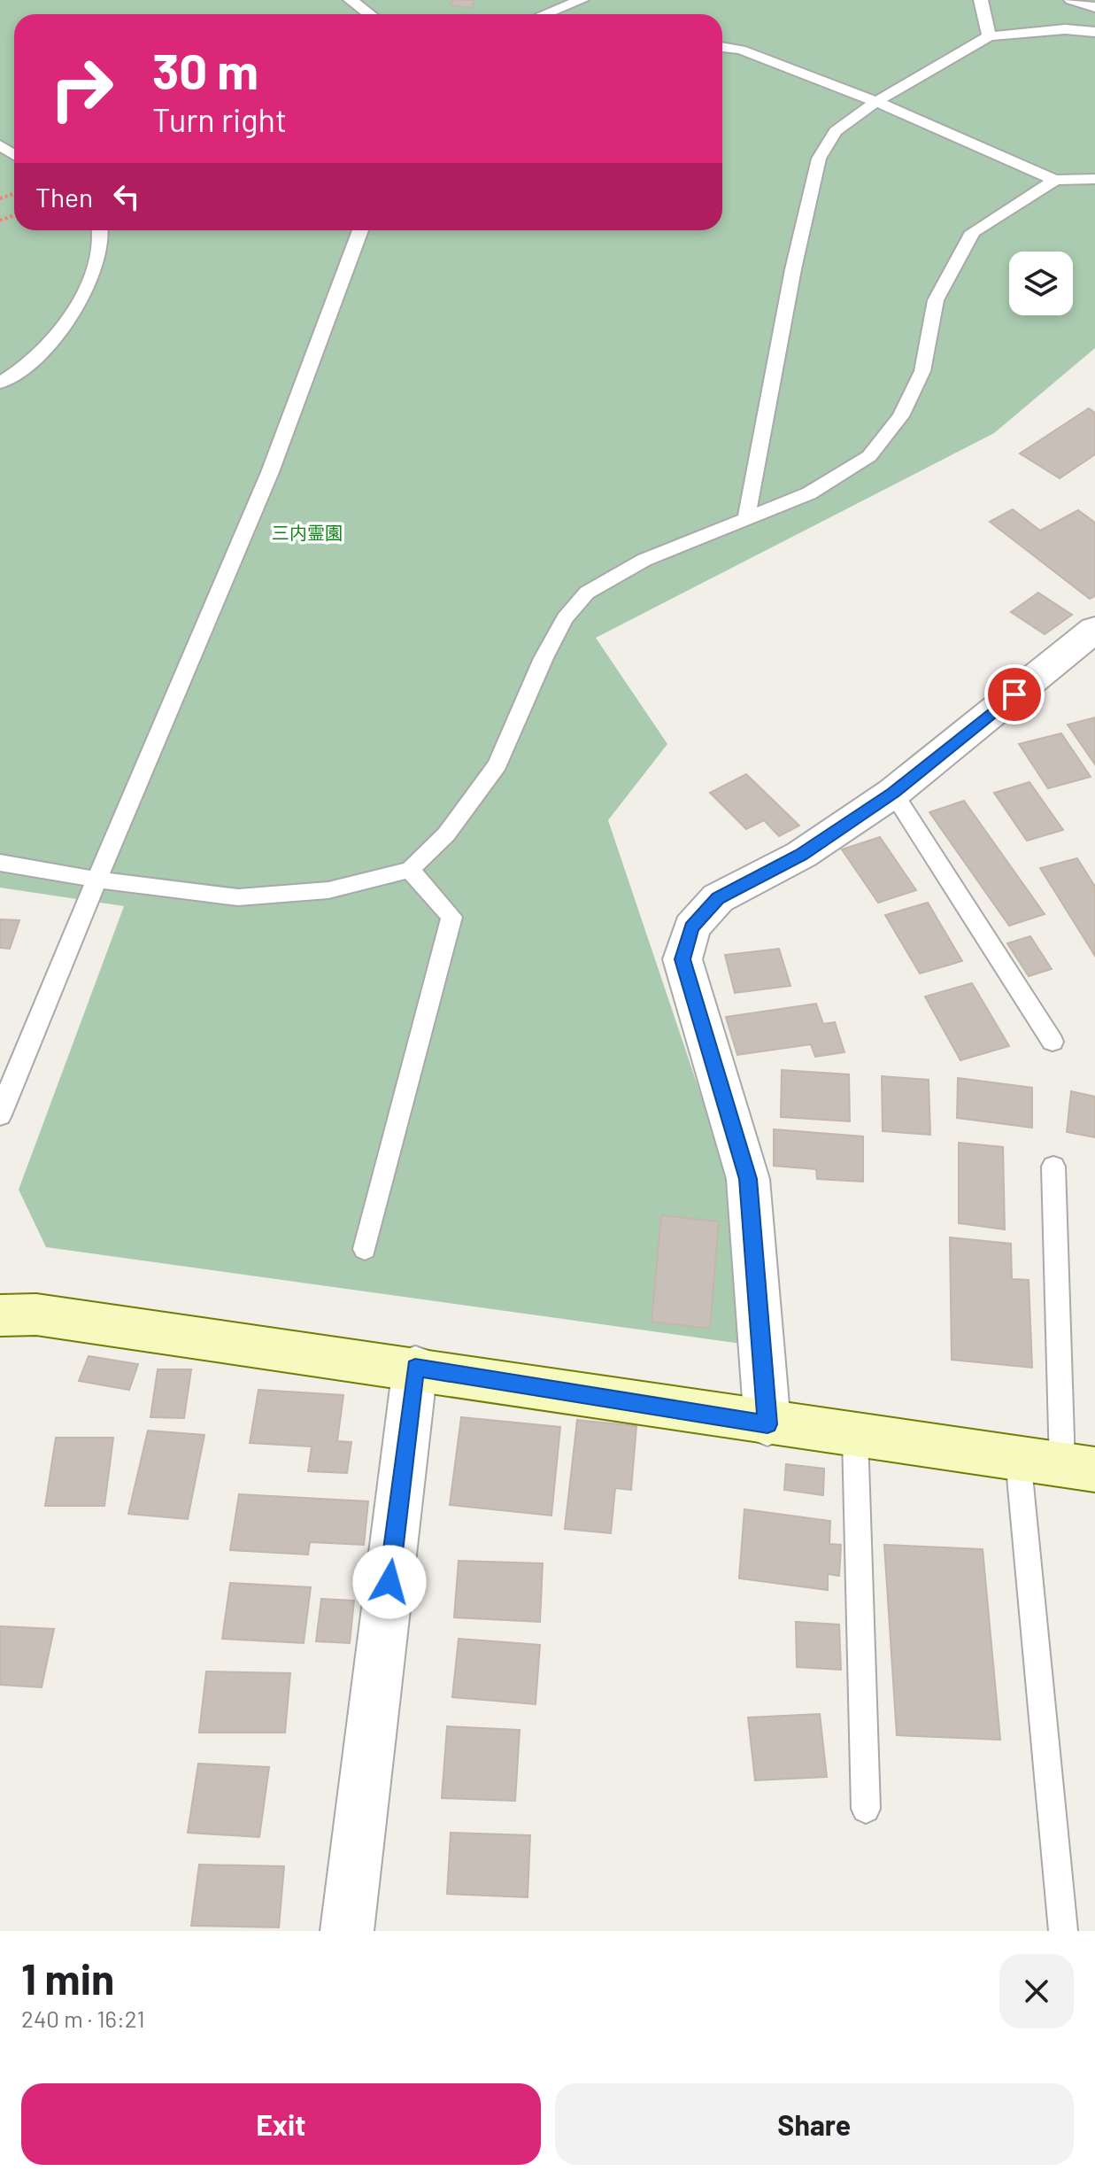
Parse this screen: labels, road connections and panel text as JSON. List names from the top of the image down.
{
  "parks": ["三内霊園"],
  "page": {
    "turn": ["30 m", "Turn right"],
    "then": "Then",
    "heading": ["1 min", "240 m · 16:21"],
    "buttons": ["Exit", "Share"]
  }
}
